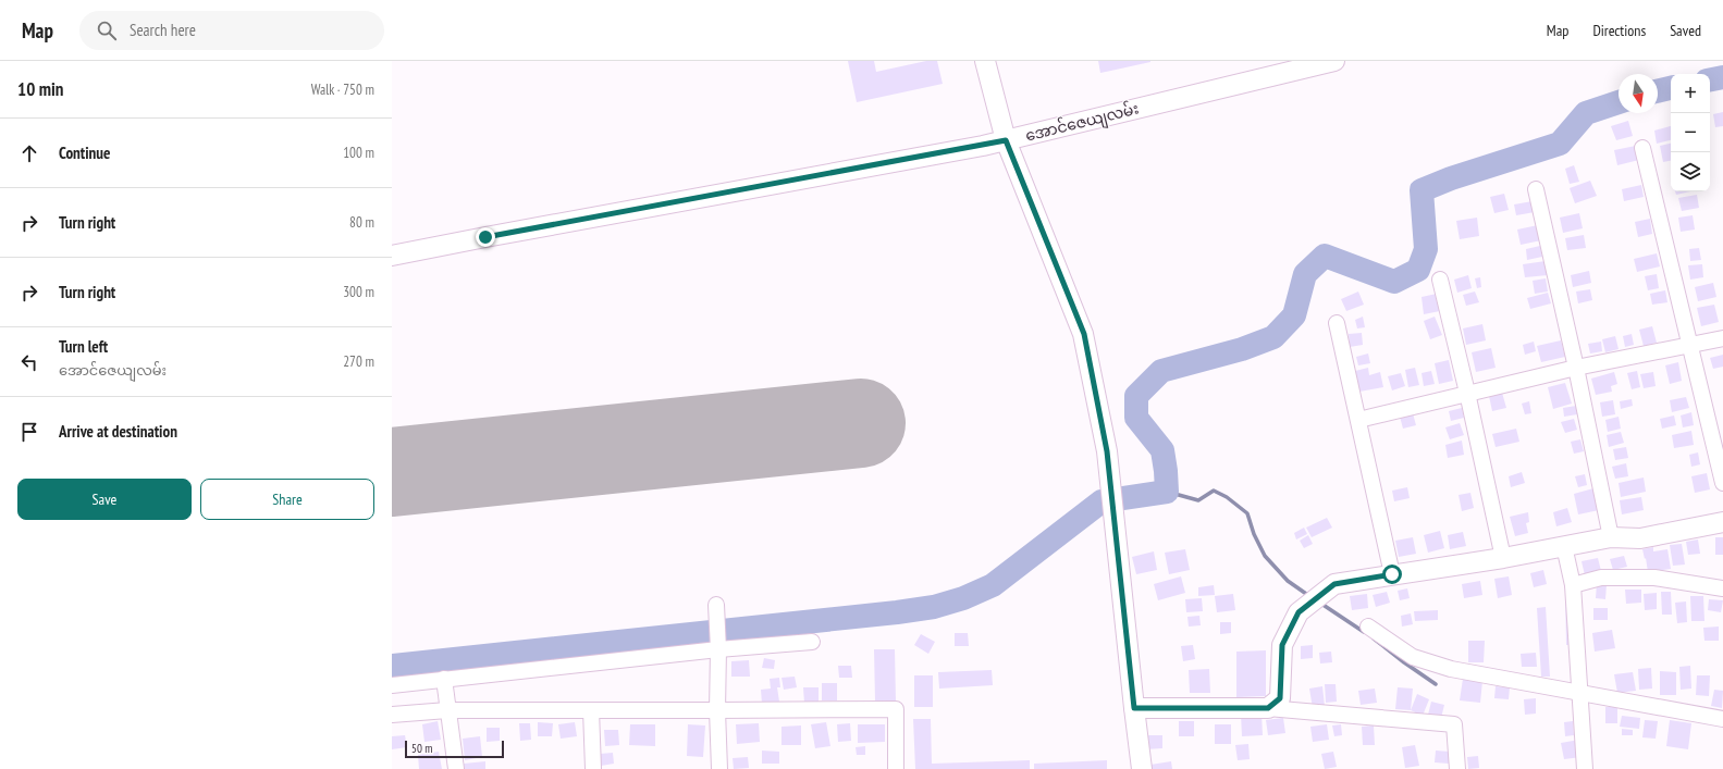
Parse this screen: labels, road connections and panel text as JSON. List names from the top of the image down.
{
  "streets": {
    "street": ["အောင်ဇေယျလမ်း"]
  },
  "scale_bar": "50 m",
  "north": "bottom",
  "page": {
    "header": "Map",
    "search": "Search here",
    "nav": ["Map", "Directions", "Saved"],
    "heading": ["10 min", "Walk · 750 m"],
    "map_buttons": ["+", "−"],
    "list": [
      ["Continue", "100 m"],
      ["Turn right", "80 m"],
      ["Turn right", "300 m"],
      ["Turn left", "အောင်ဇေယျလမ်း", "270 m"],
      "Arrive at destination"
    ],
    "buttons": ["Save", "Share"],
    "scale": "50 m"
  }
}
